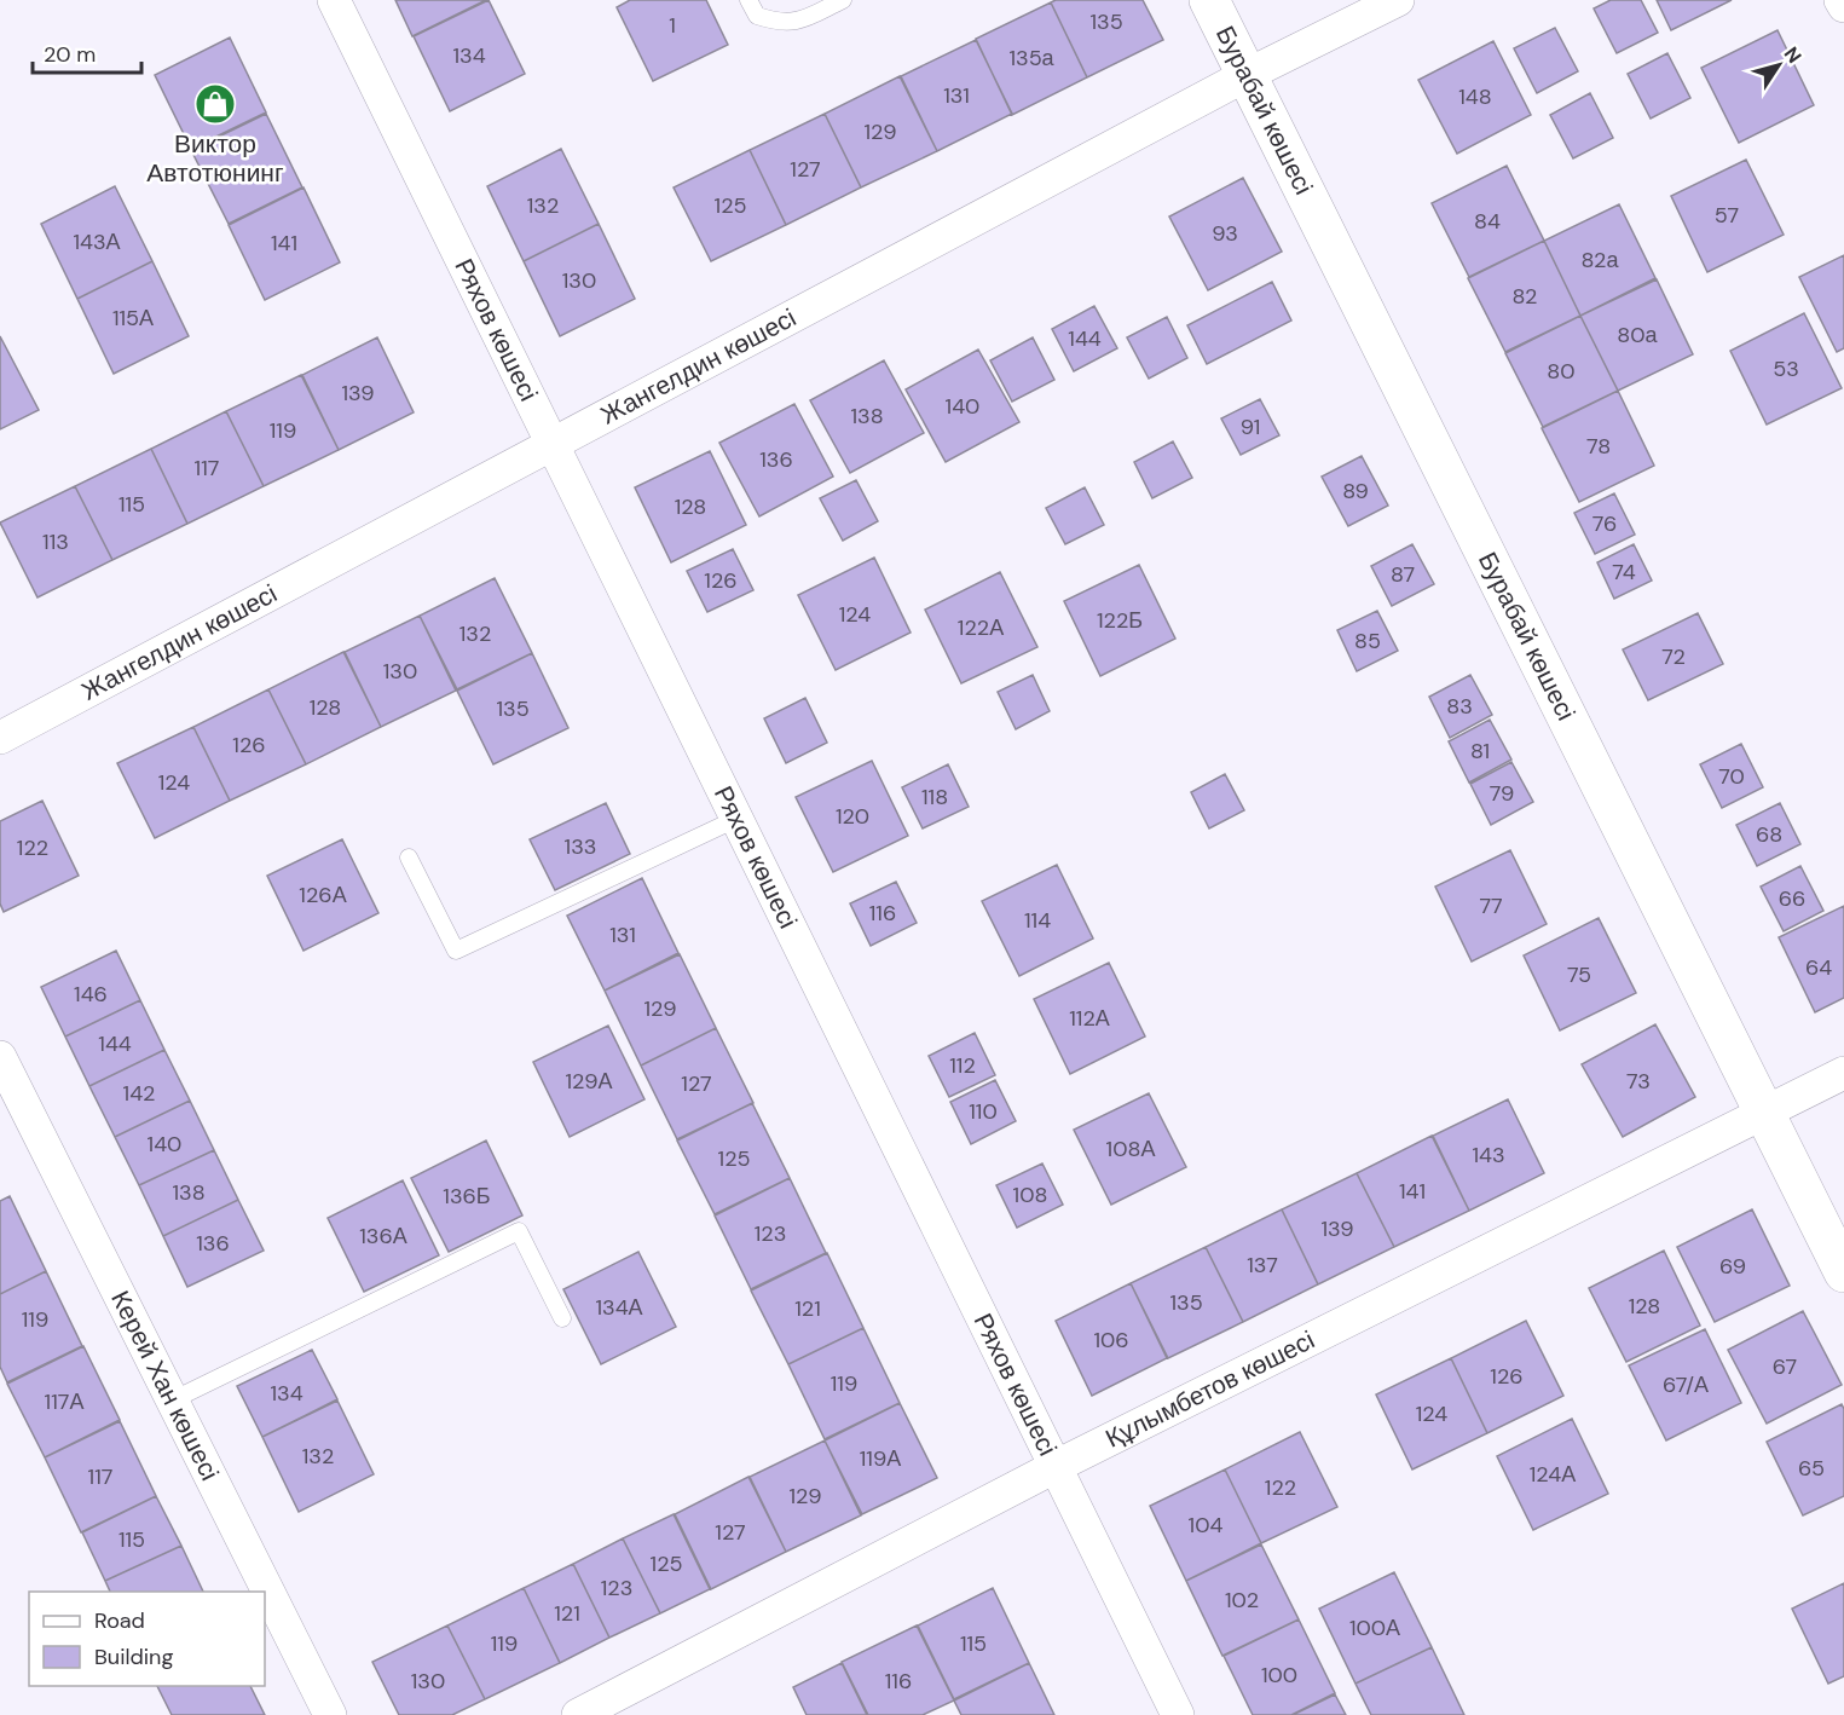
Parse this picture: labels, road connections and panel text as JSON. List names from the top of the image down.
{
  "streets": {
    "street": [
      "Бурабай көшесі",
      "Ряхов көшесі",
      "Жангелдин көшесі",
      "Керей Хан көшесі",
      "Құлымбетов көшесі"
    ]
  },
  "crossings": [
    ["Бурабай көшесі", "Жангелдин көшесі"],
    ["Бурабай көшесі", "Құлымбетов көшесі"],
    ["Ряхов көшесі", "Жангелдин көшесі"],
    ["Ряхов көшесі", "Құлымбетов көшесі"]
  ],
  "places": {
    "shop": ["Виктор Автотюнинг"]
  },
  "house_numbers": [
    "135",
    "1",
    "134",
    "135а",
    "131",
    "148",
    "129",
    "127",
    "132",
    "125",
    "57",
    "84",
    "93",
    "143А",
    "141",
    "82а",
    "130",
    "82",
    "115А",
    "80а",
    "144",
    "53",
    "80",
    "139",
    "140",
    "138",
    "91",
    "119",
    "78",
    "136",
    "117",
    "89",
    "115",
    "128",
    "76",
    "113",
    "74",
    "87",
    "126",
    "124",
    "122Б",
    "122А",
    "132",
    "85",
    "72",
    "130",
    "83",
    "128",
    "135",
    "126",
    "81",
    "70",
    "124",
    "79",
    "118",
    "120",
    "68",
    "133",
    "122",
    "126А",
    "66",
    "77",
    "116",
    "114",
    "131",
    "64",
    "75",
    "146",
    "129",
    "112А",
    "144",
    "112",
    "129А",
    "73",
    "127",
    "142",
    "110",
    "140",
    "108А",
    "143",
    "125",
    "141",
    "138",
    "108",
    "136Б",
    "139",
    "123",
    "136А",
    "136",
    "137",
    "69",
    "135",
    "128",
    "134А",
    "121",
    "119",
    "106",
    "67",
    "126",
    "119",
    "67/А",
    "134",
    "117А",
    "124",
    "132",
    "119А",
    "65",
    "124А",
    "117",
    "122",
    "129",
    "104",
    "127",
    "115",
    "125",
    "123",
    "102",
    "121",
    "100А",
    "119",
    "115",
    "100",
    "130",
    "116"
  ],
  "legend": ["Road", "Building"],
  "scale_bar": "20 m",
  "north": "top right"
}
